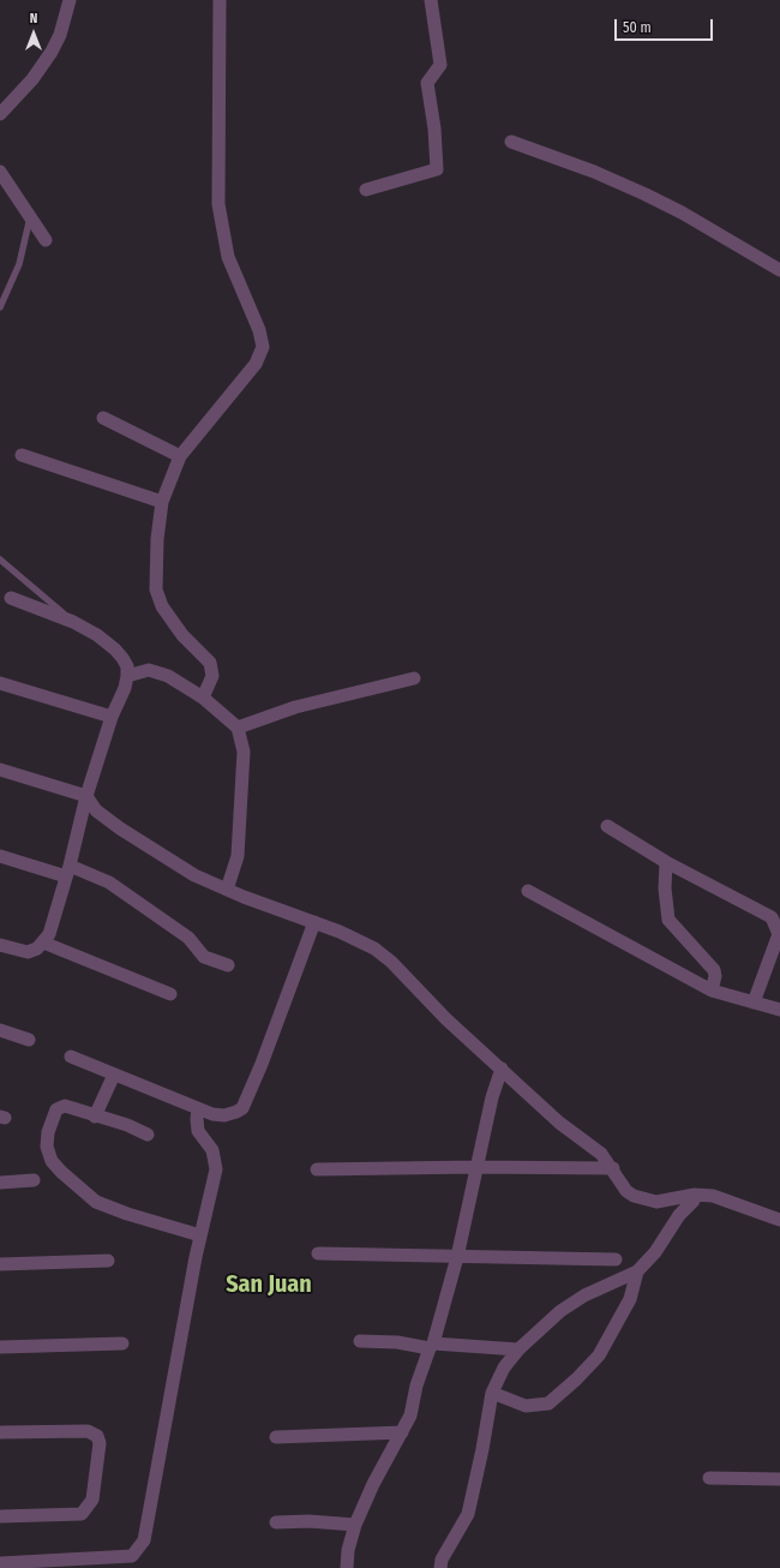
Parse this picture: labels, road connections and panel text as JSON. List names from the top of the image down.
{
  "districts": ["San Juan"],
  "scale_bar": "50 m",
  "north": "top"
}
